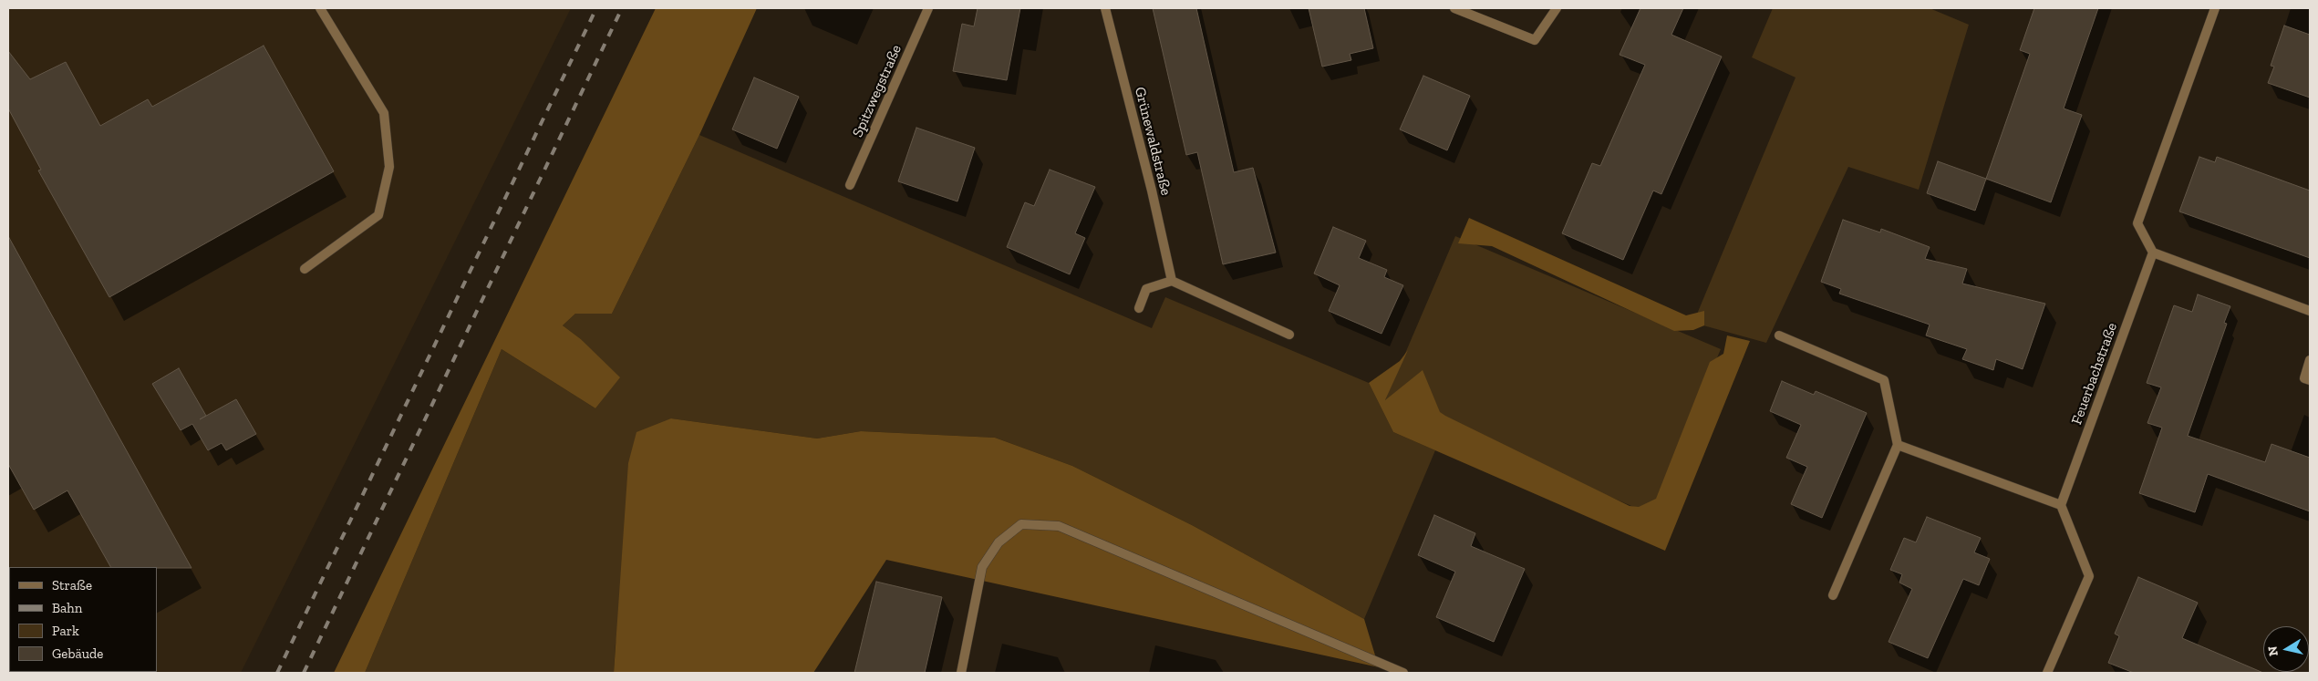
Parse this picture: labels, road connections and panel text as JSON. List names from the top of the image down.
{
  "streets": {
    "street": ["Spitzwegstraße", "Grünewaldstraße", "Feuerbachstraße"]
  },
  "legend": [
    "Straße",
    "Bahn",
    "Park",
    "Gebäude"
  ],
  "north": "left"
}
